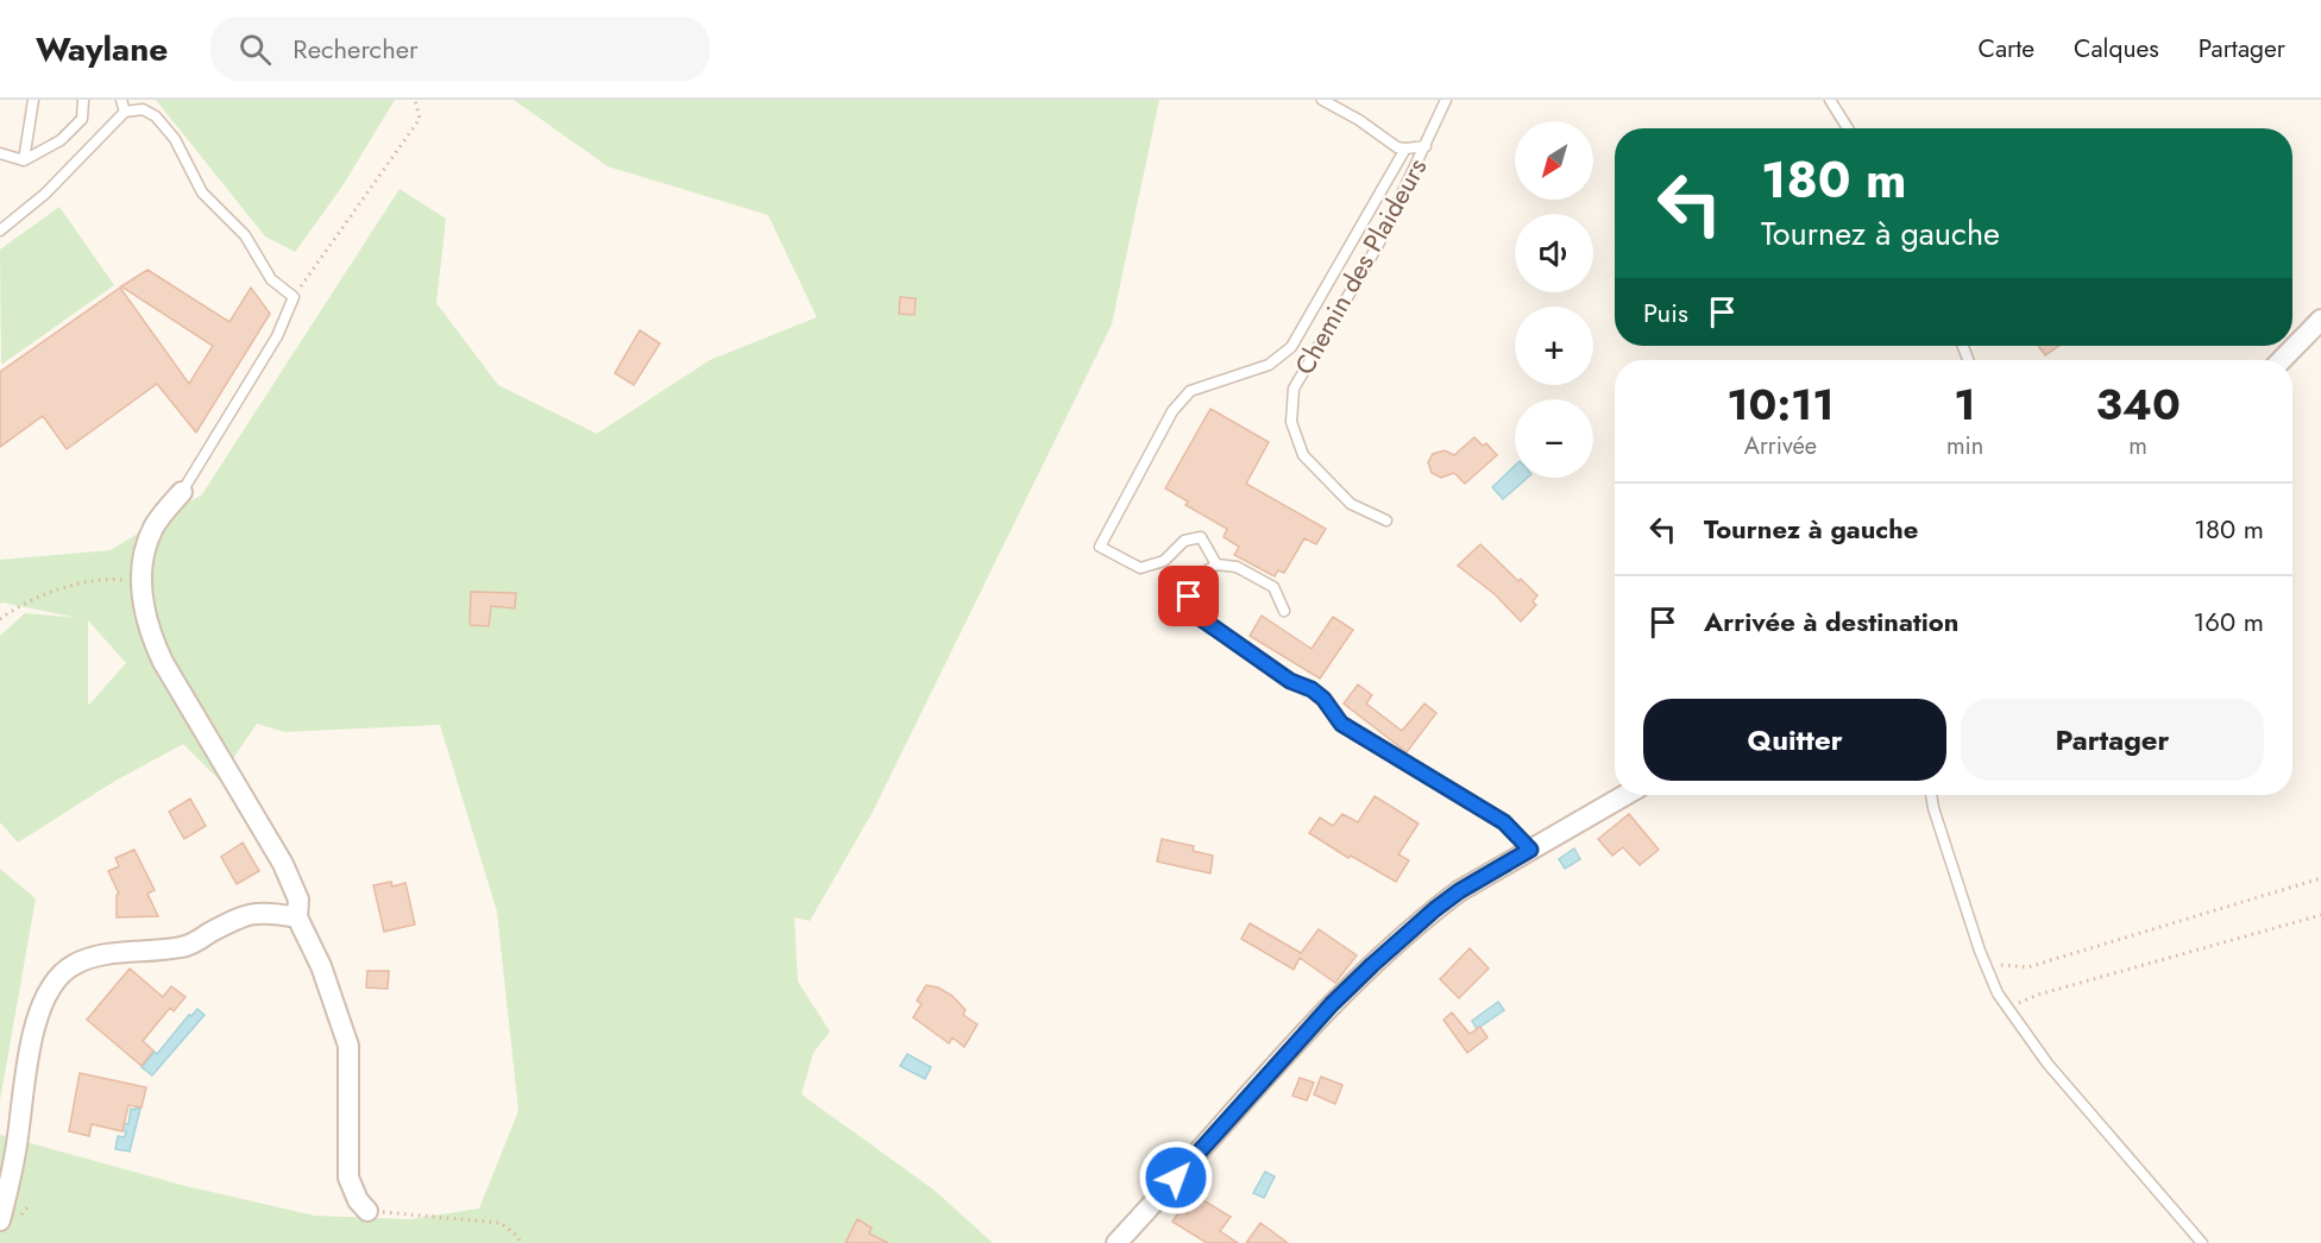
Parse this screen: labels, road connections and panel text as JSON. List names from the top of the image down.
{
  "streets": {
    "lane": ["Chemin des Plaideurs"]
  },
  "north": "bottom left",
  "page": {
    "header": "Waylane",
    "search": "Rechercher",
    "nav": ["Carte", "Calques", "Partager"],
    "map_buttons": ["+", "−"],
    "turn": ["180 m", "Tournez à gauche"],
    "then": "Puis",
    "eta": [
      "10:11",
      "Arrivée",
      "1",
      "min",
      "340",
      "m"
    ],
    "list": [
      {
        "name": "Tournez à gauche",
        "value": "180 m"
      },
      {
        "name": "Arrivée à destination",
        "value": "160 m"
      }
    ],
    "buttons": ["Quitter", "Partager"]
  }
}
